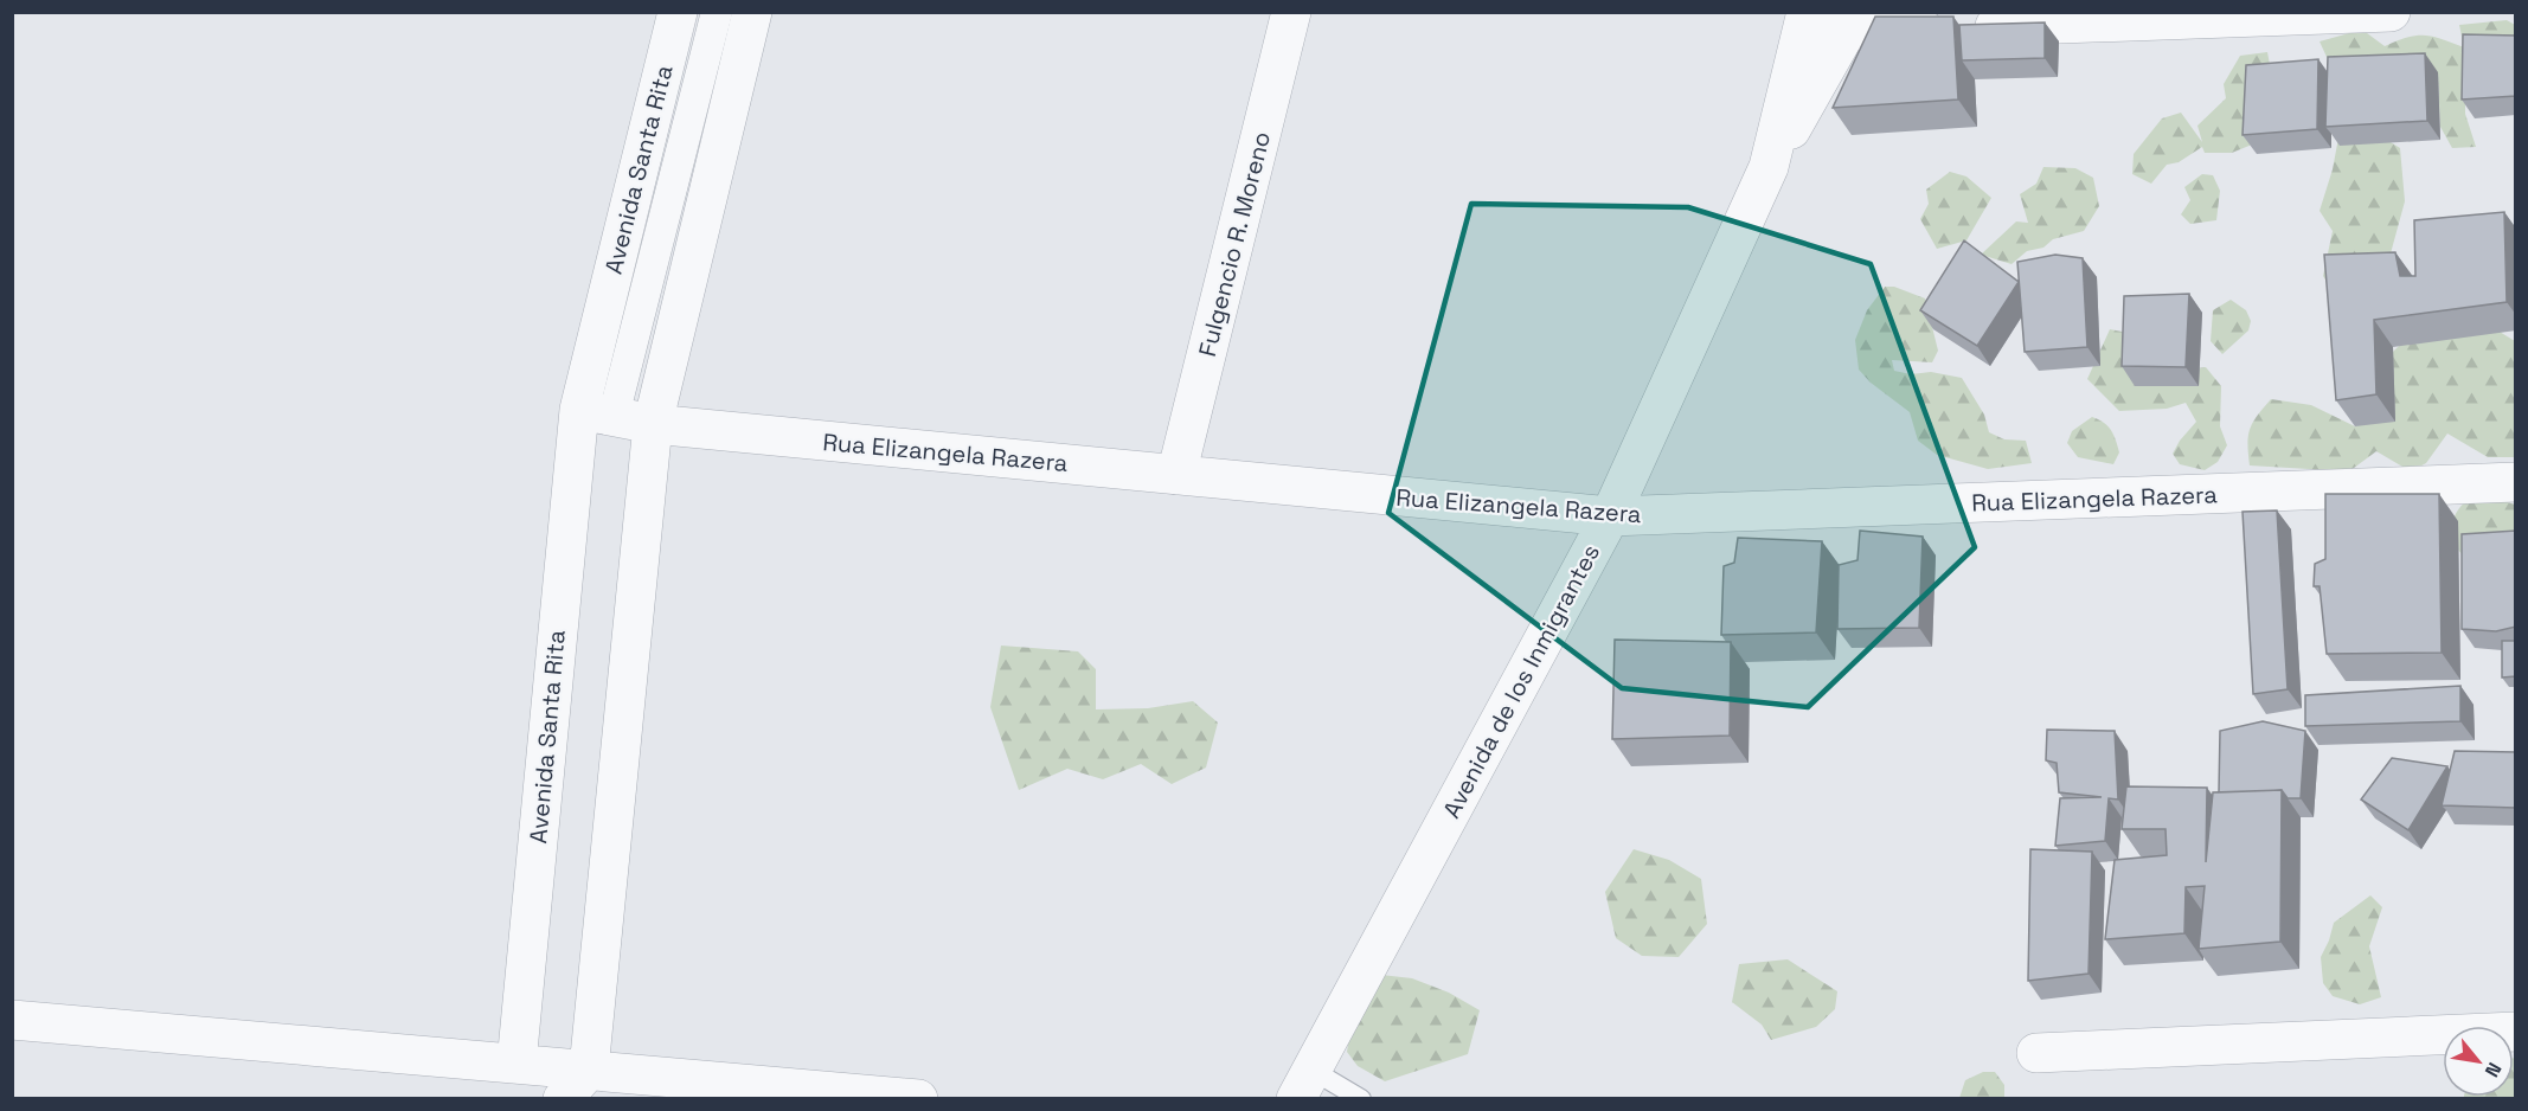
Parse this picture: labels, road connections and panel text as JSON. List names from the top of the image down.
{
  "streets": {
    "street": [
      "Avenida Santa Rita",
      "Fulgencio R. Moreno",
      "Rua Elizangela Razera",
      "Avenida de los Inmigrantes"
    ]
  },
  "crossings": [
    ["Fulgencio R. Moreno", "Rua Elizangela Razera"],
    ["Rua Elizangela Razera", "Avenida de los Inmigrantes"]
  ],
  "north": "bottom right"
}
